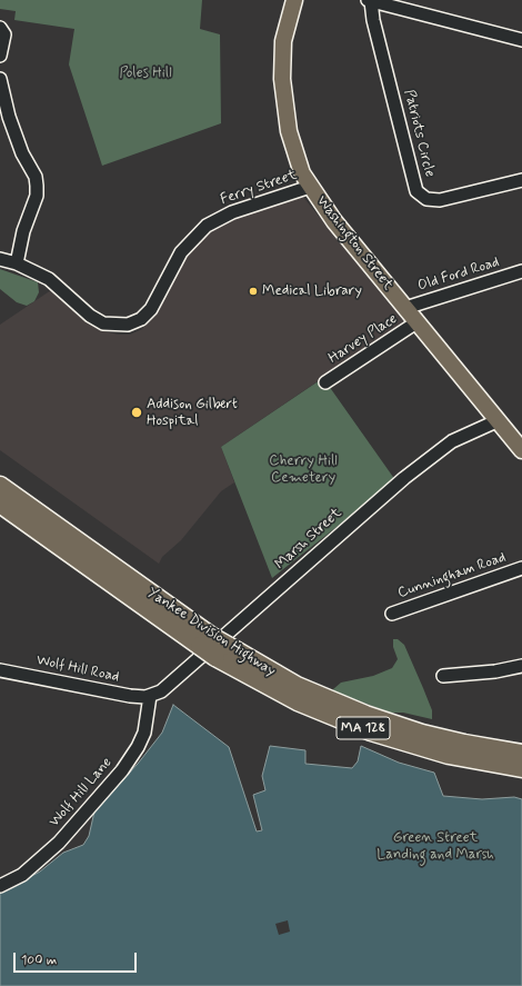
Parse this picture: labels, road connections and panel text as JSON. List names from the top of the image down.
{
  "streets": {
    "highway": ["Yankee Division Highway", "MA 128"],
    "main road": ["Washington Street"],
    "street": [
      "Patriots Circle",
      "Ferry Street",
      "Old Ford Road",
      "Harvey Place",
      "Marsh Street",
      "Cunningham Road",
      "Wolf Hill Road",
      "Wolf Hill Lane"
    ]
  },
  "crossings": [
    ["Ferry Street", "Washington Street"],
    ["Washington Street", "Old Ford Road"],
    ["Washington Street", "Harvey Place"],
    ["Washington Street", "Marsh Street"],
    ["Marsh Street", "Wolf Hill Road"],
    ["Marsh Street", "Wolf Hill Lane"],
    ["Wolf Hill Road", "Wolf Hill Lane"]
  ],
  "parks": ["Poles Hill", "Cherry Hill Cemetery", "Green Street Landing and Marsh"],
  "places": ["Medical Library", "Addison Gilbert Hospital"],
  "scale_bar": "100 m"
}
